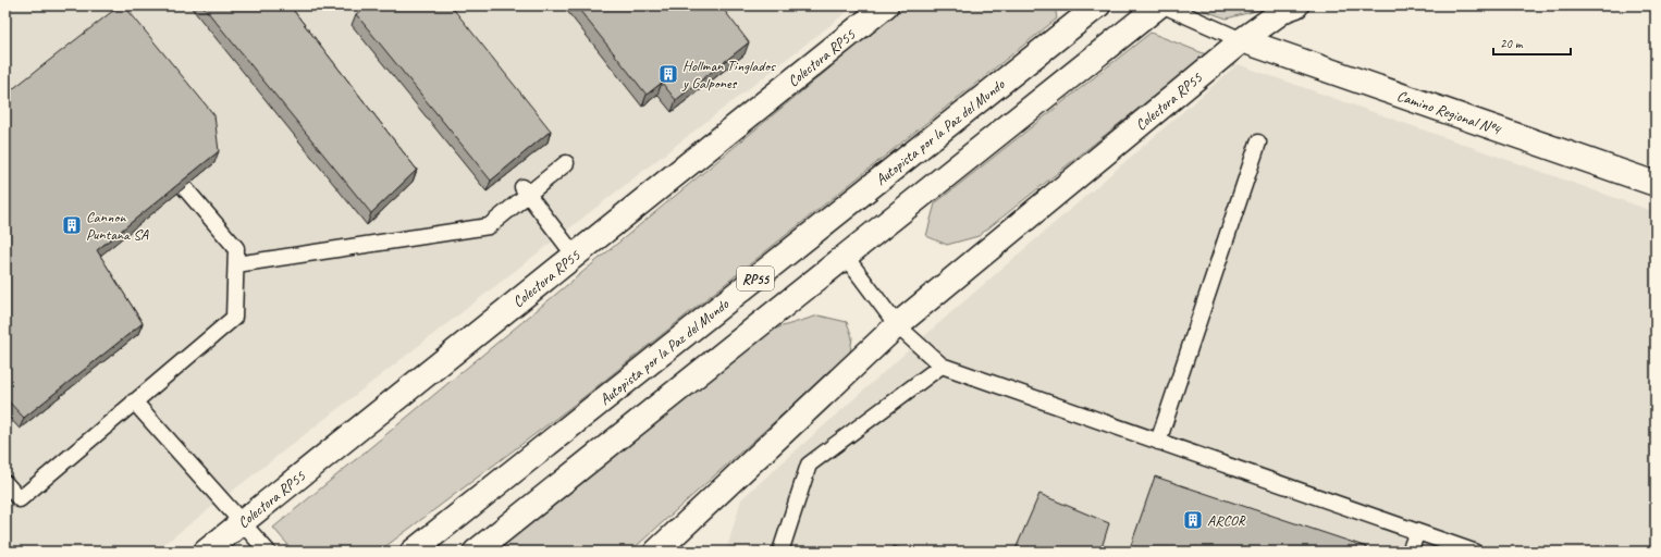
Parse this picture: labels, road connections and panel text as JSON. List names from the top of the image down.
{
  "streets": {
    "main road": [
      "Colectora RP55",
      "Camino Regional Nº4",
      "Autopista por la Paz del Mundo",
      "RP55"
    ]
  },
  "crossings": [
    ["Colectora RP55", "Camino Regional Nº4"]
  ],
  "places": {
    "building": ["Hollman Tinglados y Galpones", "Cannon Puntana SA", "ARCOR"]
  },
  "scale_bar": "20 m"
}
